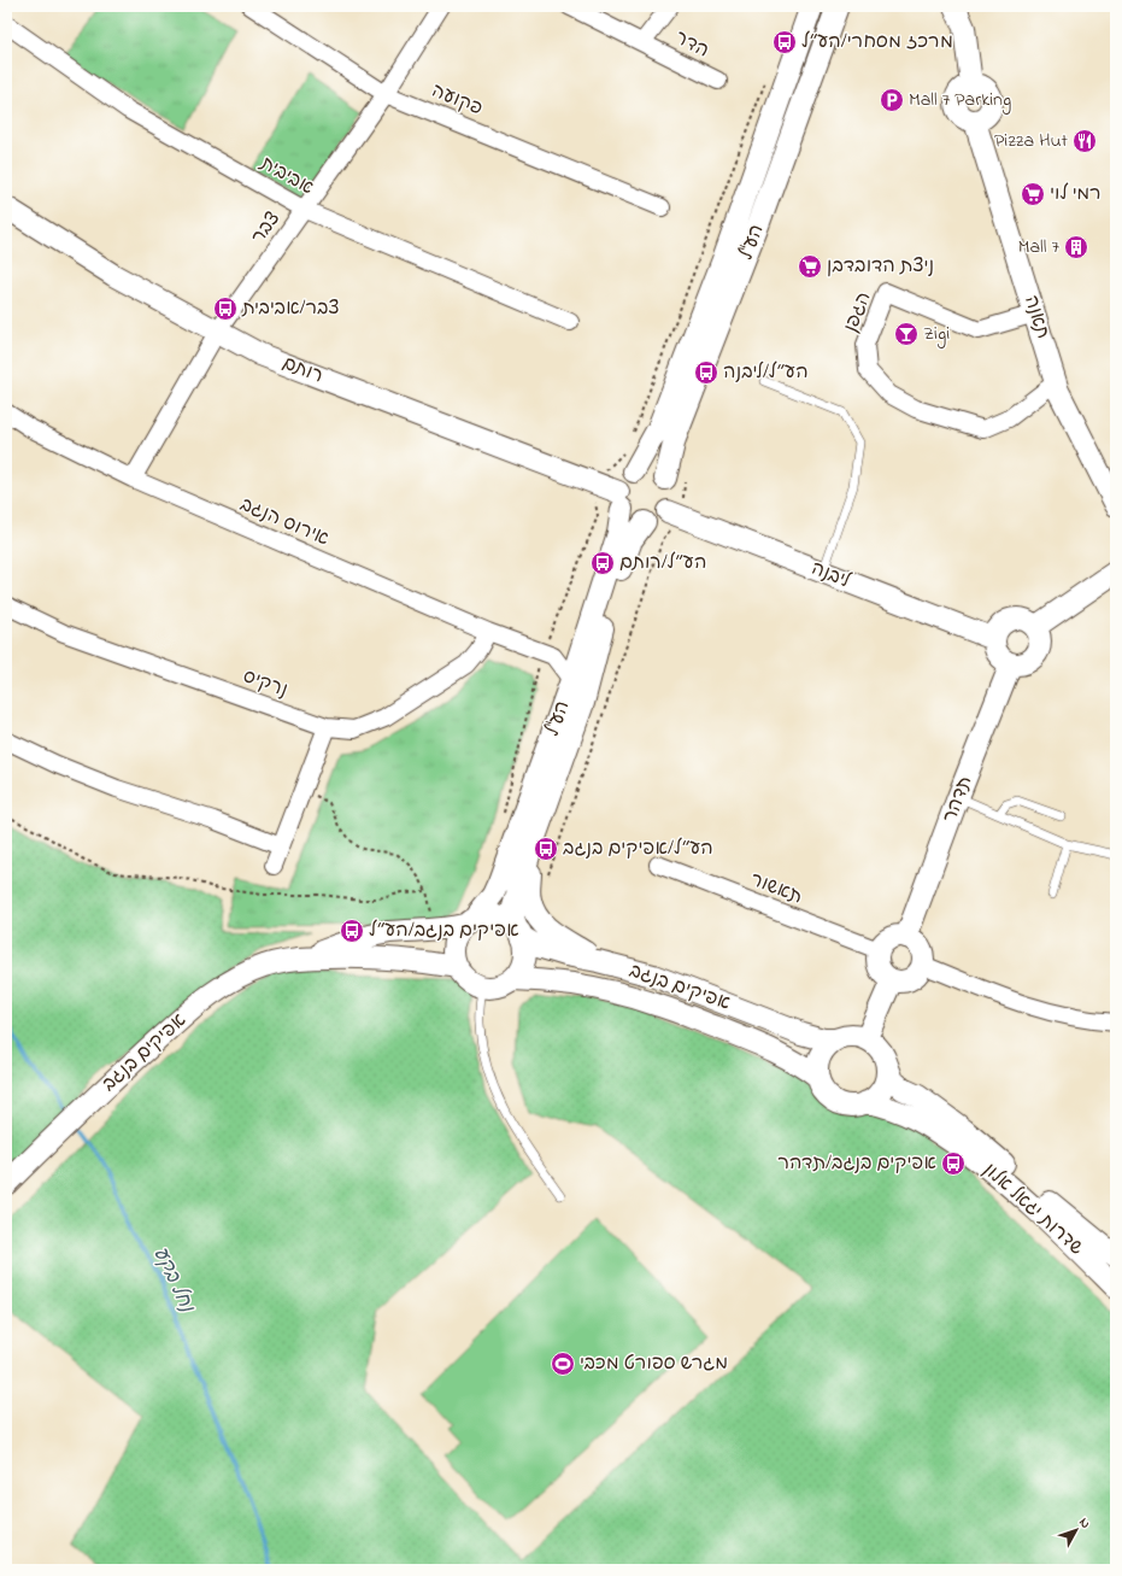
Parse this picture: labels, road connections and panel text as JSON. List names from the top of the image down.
{
  "streets": {
    "street": [
      "הדר",
      "פקועה",
      "אביבית",
      "צבר",
      "הע\"ל",
      "הגפן",
      "תאנה",
      "רותם",
      "אירוס הנגב",
      "ליבנה",
      "נרקיס",
      "תדהר",
      "תאשור",
      "אפיקים בנגב",
      "שדרות יגאל אלון"
    ]
  },
  "crossings": [
    ["פקועה", "צבר"],
    ["אביבית", "צבר"],
    ["צבר", "רותם"],
    ["צבר", "אירוס הנגב"],
    ["הע\"ל", "רותם"],
    ["הע\"ל", "ליבנה"],
    ["הע\"ל", "אפיקים בנגב"],
    ["הגפן", "תאנה"],
    ["רותם", "ליבנה"],
    ["אירוס הנגב", "נרקיס"],
    ["ליבנה", "תדהר"],
    ["תדהר", "תאשור"],
    ["אפיקים בנגב", "שדרות יגאל אלון"]
  ],
  "water": ["נחל בקע"],
  "places": {
    "bus stop": [
      "מרכז מסחרי/הע״ל",
      "צבר/אביבית",
      "הע״ל/ליבנה",
      "הע״ל/רותם",
      "הע״ל/אפיקים בנגב",
      "אפיקים בנגב/הע״ל",
      "אפיקים בנגב/תדהר"
    ],
    "parking": ["Mall 7 Parking"],
    "restaurant": ["Pizza Hut"],
    "supermarket": ["רמי לוי", "ניצת הדובדבן"],
    "building": ["Mall 7"],
    "bar": ["Zigi"],
    "sports": ["מגרש ספורט מכבי"]
  },
  "north": "top right"
}
